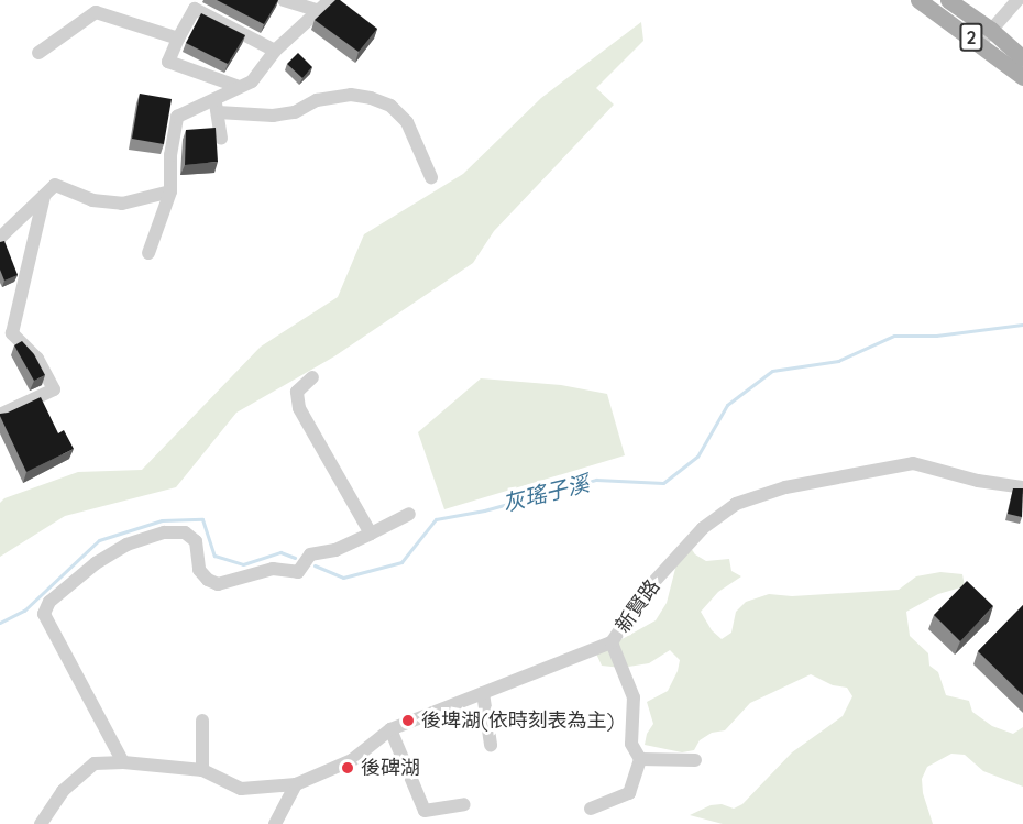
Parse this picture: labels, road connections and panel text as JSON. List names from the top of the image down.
{
  "streets": {
    "main road": ["2"],
    "street": ["新賢路"]
  },
  "water": ["灰瑤子溪"],
  "places": ["後埤湖(依時刻表為主)", "後碑湖"]
}
